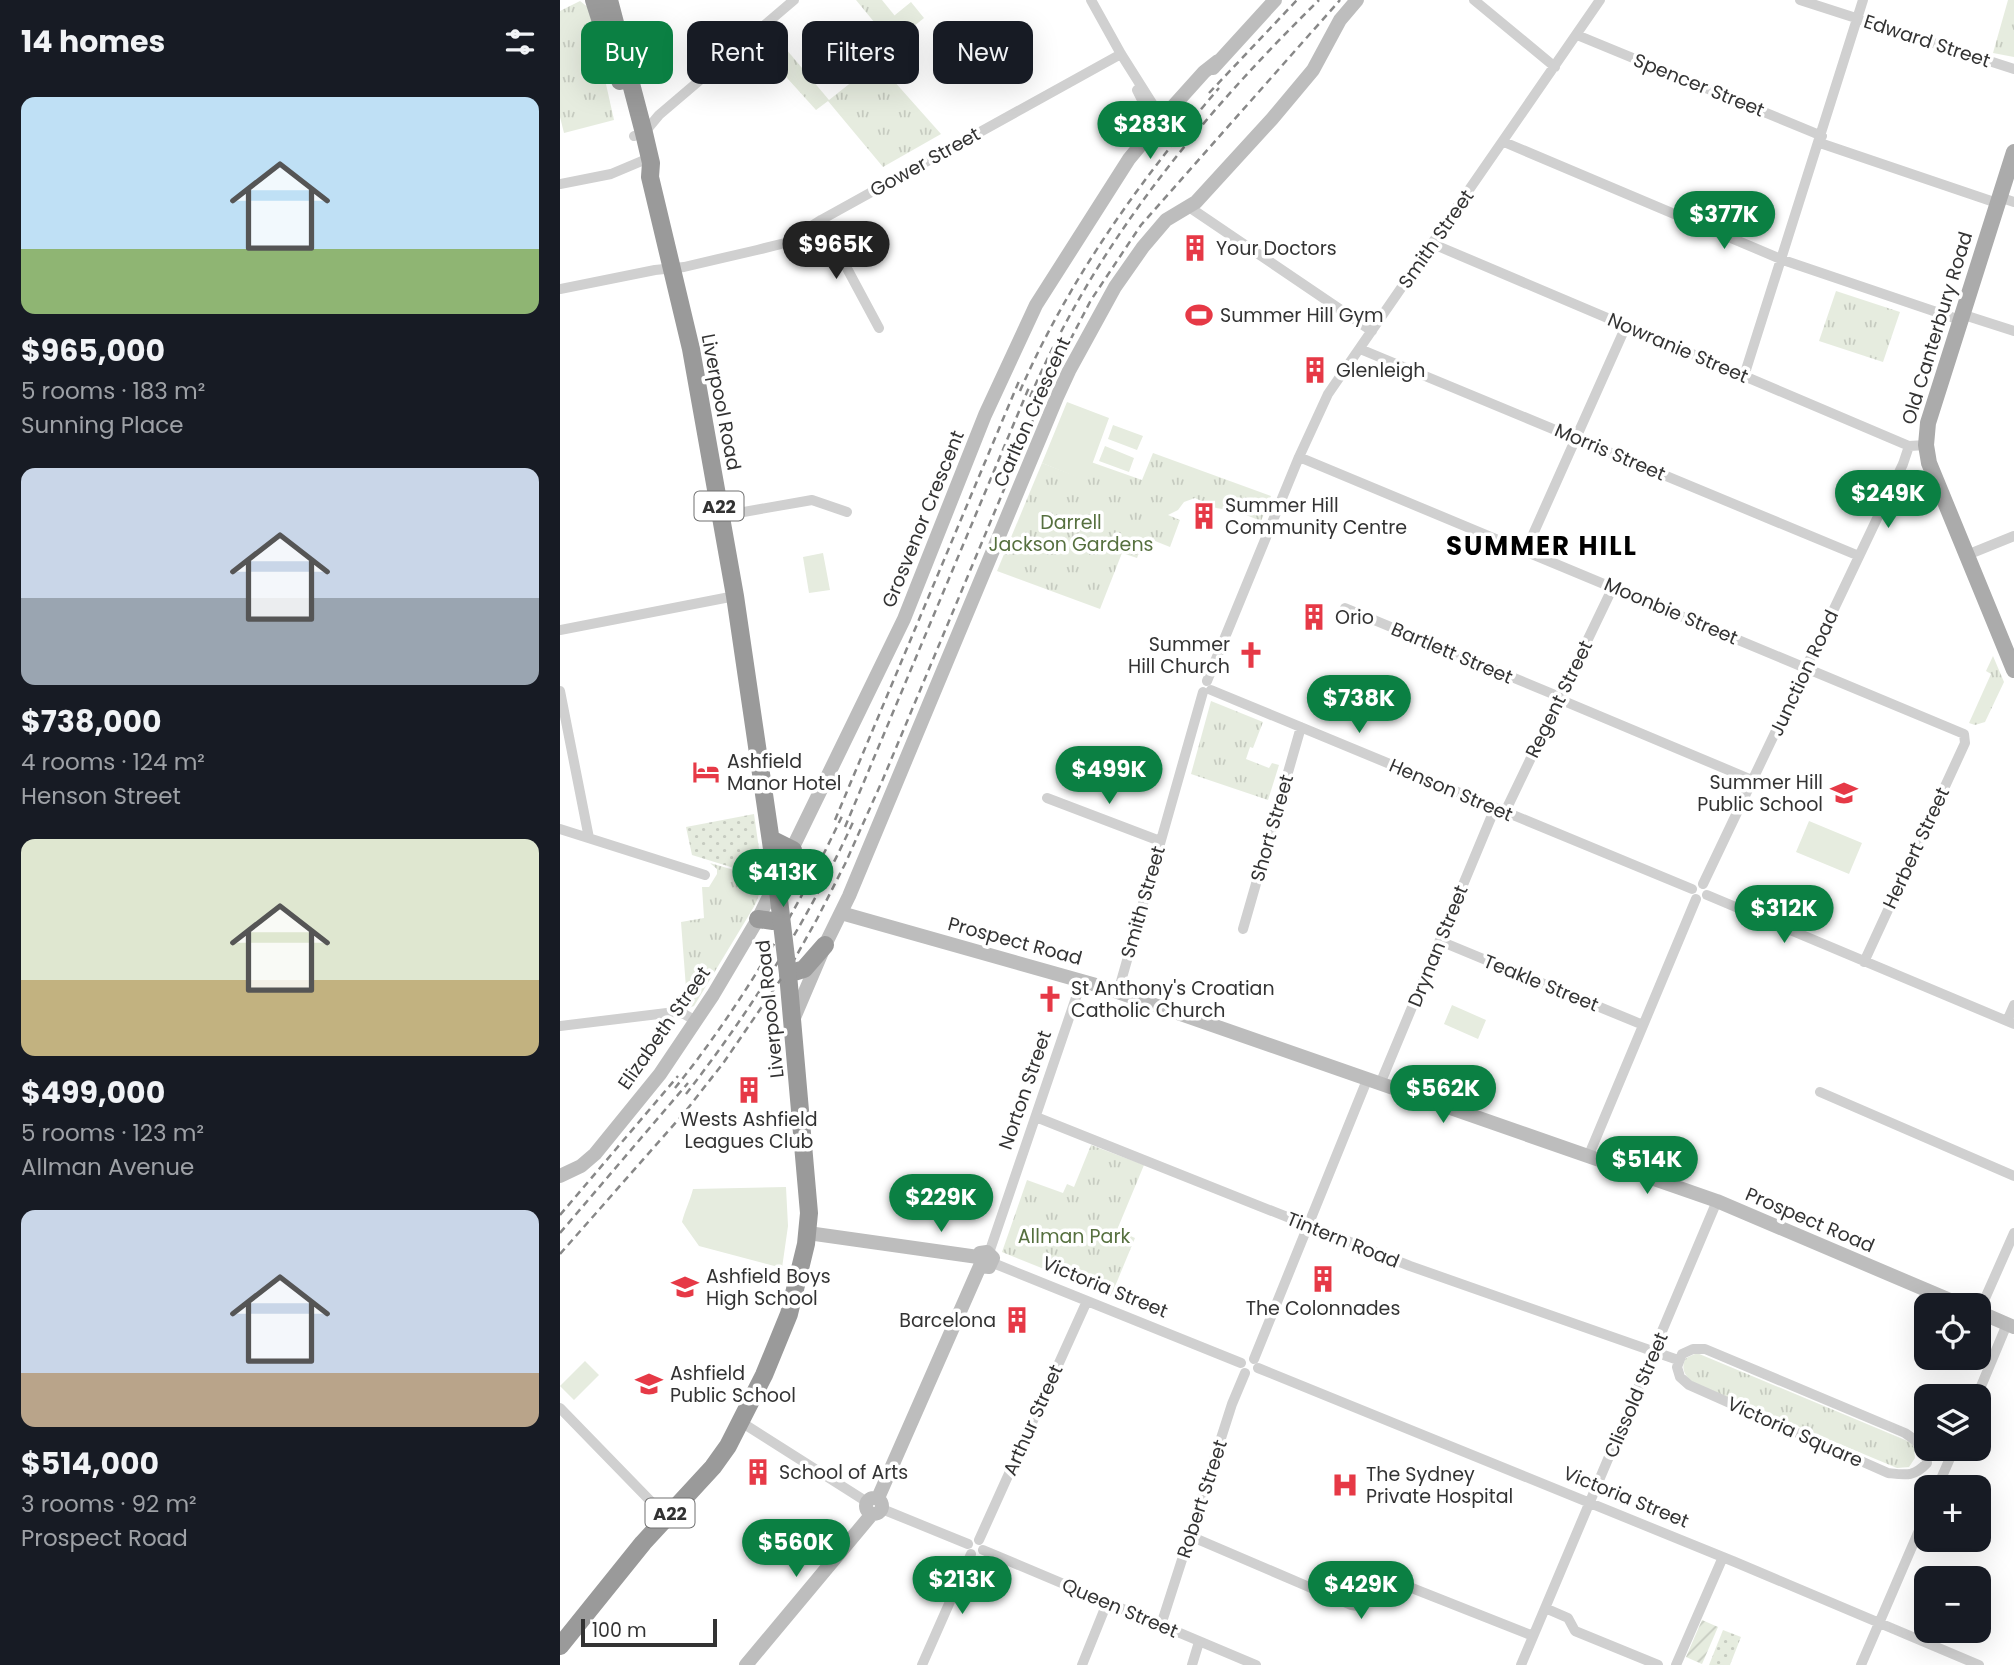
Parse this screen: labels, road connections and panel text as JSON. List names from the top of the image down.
{
  "streets": {
    "highway": ["Liverpool Road", "A22"],
    "main road": ["Old Canterbury Road"],
    "street": [
      "Edward Street",
      "Spencer Street",
      "Gower Street",
      "Smith Street",
      "Nowranie Street",
      "Carlton Crescent",
      "Morris Street",
      "Grosvenor Crescent",
      "Moonbie Street",
      "Bartlett Street",
      "Junction Road",
      "Regent Street",
      "Henson Street",
      "Short Street",
      "Herbert Street",
      "Prospect Road",
      "Drynan Street",
      "Teakle Street",
      "Elizabeth Street",
      "Norton Street",
      "Tintern Road",
      "Victoria Street",
      "Clissold Street",
      "Arthur Street",
      "Victoria Square",
      "Robert Street",
      "Queen Street"
    ]
  },
  "crossings": [
    ["Spencer Street", "Smith Street"],
    ["Spencer Street", "Old Canterbury Road"],
    ["Gower Street", "Liverpool Road"],
    ["Smith Street", "Nowranie Street"],
    ["Smith Street", "Morris Street"],
    ["Smith Street", "Moonbie Street"],
    ["Smith Street", "Henson Street"],
    ["Smith Street", "Prospect Road"],
    ["Old Canterbury Road", "Nowranie Street"],
    ["Old Canterbury Road", "Junction Road"],
    ["Nowranie Street", "Junction Road"],
    ["Liverpool Road", "Carlton Crescent"],
    ["Liverpool Road", "Grosvenor Crescent"],
    ["Liverpool Road", "Elizabeth Street"],
    ["Liverpool Road", "Victoria Street"],
    ["Carlton Crescent", "Prospect Road"],
    ["Morris Street", "Junction Road"],
    ["Moonbie Street", "Junction Road"],
    ["Moonbie Street", "Regent Street"],
    ["Moonbie Street", "Herbert Street"],
    ["Bartlett Street", "Junction Road"],
    ["Bartlett Street", "Regent Street"],
    ["Regent Street", "Henson Street"],
    ["Regent Street", "Drynan Street"],
    ["Henson Street", "Short Street"],
    ["Henson Street", "Drynan Street"],
    ["Prospect Road", "Drynan Street"],
    ["Prospect Road", "Norton Street"],
    ["Prospect Road", "Clissold Street"],
    ["Drynan Street", "Teakle Street"],
    ["Norton Street", "Tintern Road"],
    ["Norton Street", "Victoria Street"],
    ["Tintern Road", "Clissold Street"],
    ["Victoria Street", "Clissold Street"],
    ["Victoria Street", "Arthur Street"],
    ["Victoria Street", "Robert Street"],
    ["Arthur Street", "Queen Street"],
    ["Robert Street", "Queen Street"]
  ],
  "districts": ["SUMMER HILL"],
  "parks": ["Darrell Jackson Gardens", "Allman Park"],
  "places": {
    "building": [
      "Your Doctors",
      "Glenleigh",
      "Summer Hill Community Centre",
      "Orio",
      "Wests Ashfield Leagues Club",
      "The Colonnades",
      "Barcelona",
      "School of Arts"
    ],
    "sports": ["Summer Hill Gym"],
    "church": ["Summer Hill Church", "St Anthony's Croatian Catholic Church"],
    "hotel": ["Ashfield Manor Hotel"],
    "school or university": ["Summer Hill Public School", "Ashfield Boys High School", "Ashfield Public School"],
    "hospital": ["The Sydney Private Hospital"]
  },
  "scale_bar": "100 m",
  "page": {
    "heading": "14 homes",
    "chip": [
      "Buy",
      "Rent",
      "Filters",
      "New"
    ],
    "list": [
      {
        "name": "$965,000",
        "note": "5 rooms · 183 m² · Sunning Place"
      },
      {
        "name": "$738,000",
        "note": "4 rooms · 124 m² · Henson Street"
      },
      {
        "name": "$499,000",
        "note": "5 rooms · 123 m² · Allman Avenue"
      },
      {
        "name": "$514,000",
        "note": "3 rooms · 92 m² · Prospect Road"
      }
    ],
    "price": [
      "$283K",
      "$377K",
      "$965K",
      "$249K",
      "$738K",
      "$499K",
      "$413K",
      "$312K",
      "$562K",
      "$514K",
      "$229K",
      "$560K",
      "$213K",
      "$429K"
    ],
    "map_buttons": ["+", "−"],
    "scale": "100 m"
  }
}
